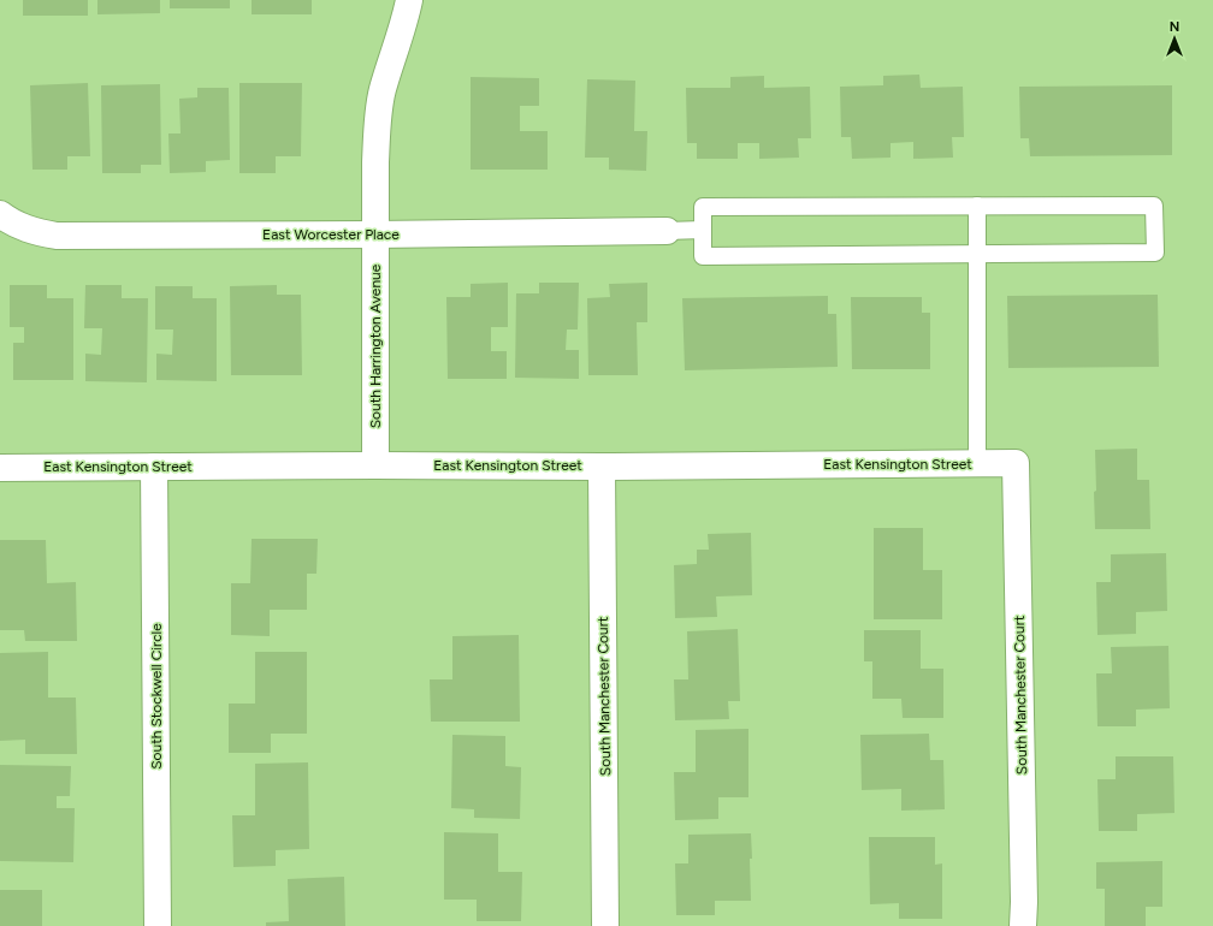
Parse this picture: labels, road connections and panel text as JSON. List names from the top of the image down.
{
  "streets": {
    "street": [
      "East Worcester Place",
      "South Harrington Avenue",
      "East Kensington Street",
      "South Manchester Court",
      "South Stockwell Circle"
    ]
  },
  "crossings": [
    ["East Worcester Place", "South Harrington Avenue"],
    ["South Harrington Avenue", "East Kensington Street"],
    ["East Kensington Street", "South Manchester Court"],
    ["East Kensington Street", "South Stockwell Circle"]
  ],
  "north": "top"
}
